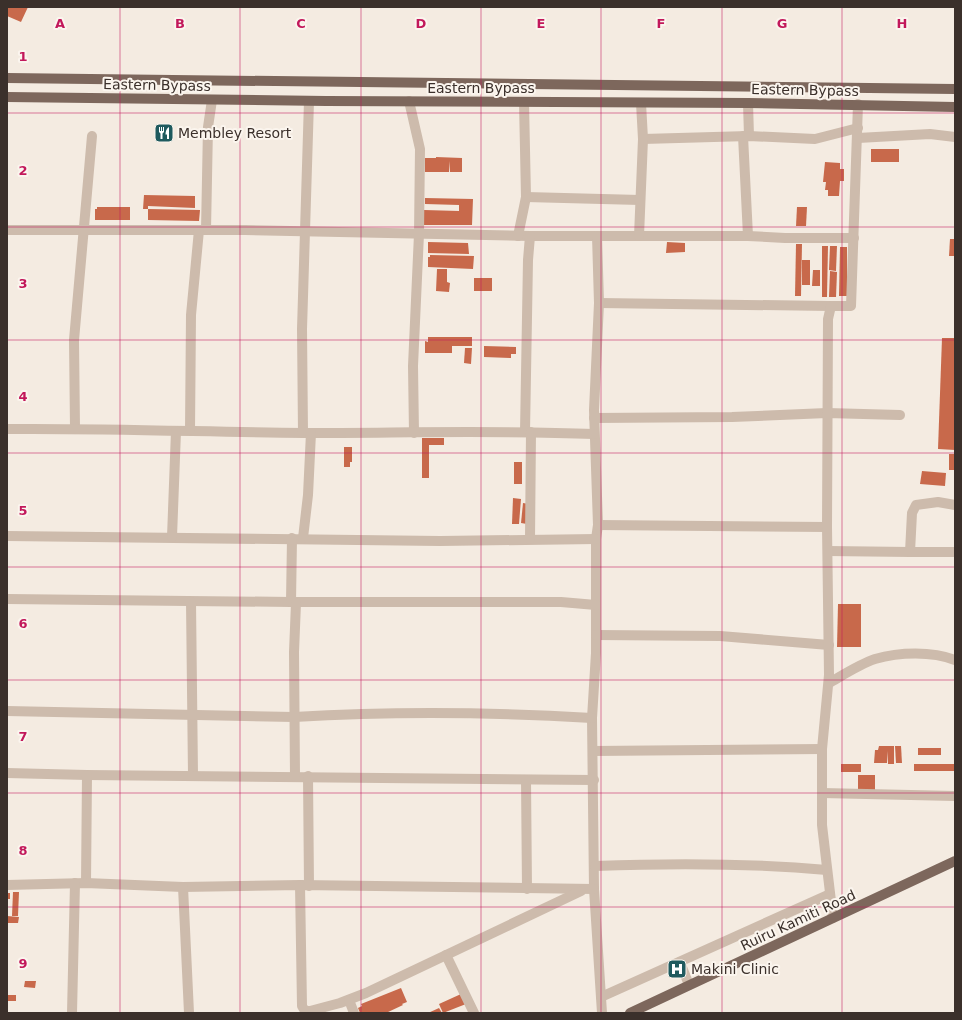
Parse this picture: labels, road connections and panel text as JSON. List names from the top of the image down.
{
  "streets": {
    "main road": ["Eastern Bypass", "Ruiru Kamiti Road"]
  },
  "places": {
    "restaurant": ["Membley Resort"],
    "hospital": ["Makini Clinic"]
  },
  "grid": {
    "columns": [
      "A",
      "B",
      "C",
      "D",
      "E",
      "F",
      "G",
      "H"
    ],
    "rows": [
      "1",
      "2",
      "3",
      "4",
      "5",
      "6",
      "7",
      "8",
      "9"
    ]
  }
}
